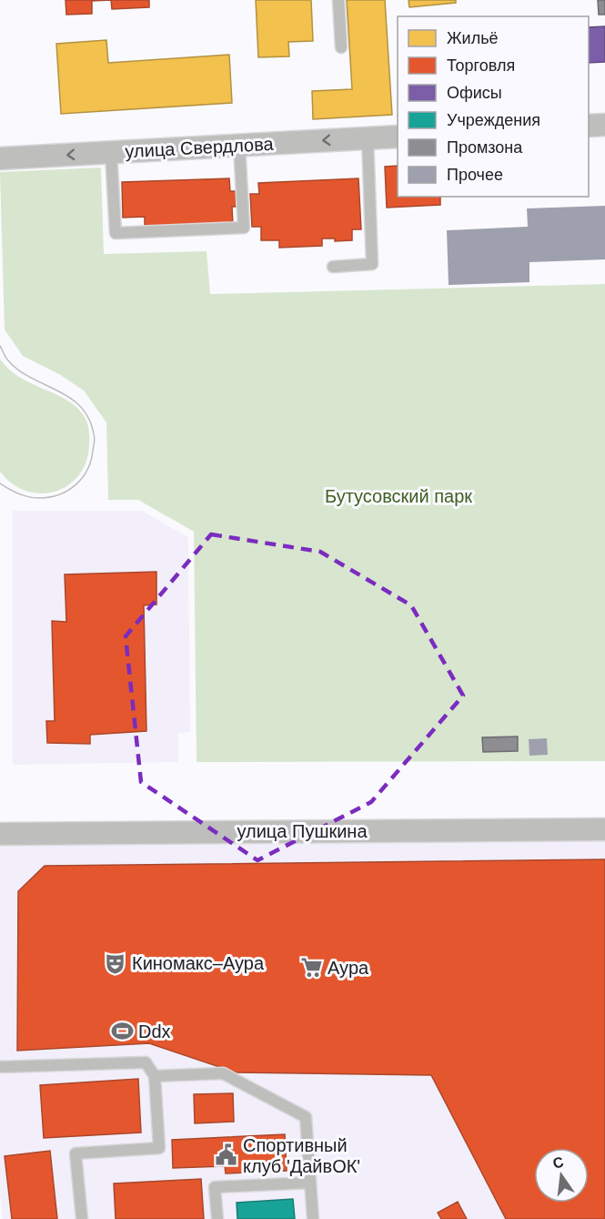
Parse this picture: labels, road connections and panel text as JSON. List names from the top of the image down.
{
  "streets": {
    "street": ["улица Свердлова", "улица Пушкина"]
  },
  "one_way": ["улица Свердлова"],
  "parks": ["Бутусовский парк"],
  "places": {
    "theatre": ["Киномакс–Аура"],
    "supermarket": ["Аура"],
    "sports": ["Ddx"],
    "public building": ["Спортивный клуб 'ДайвОК'"]
  },
  "legend": [
    "Жильё",
    "Торговля",
    "Офисы",
    "Учреждения",
    "Промзона",
    "Прочее"
  ],
  "north": "top"
}
